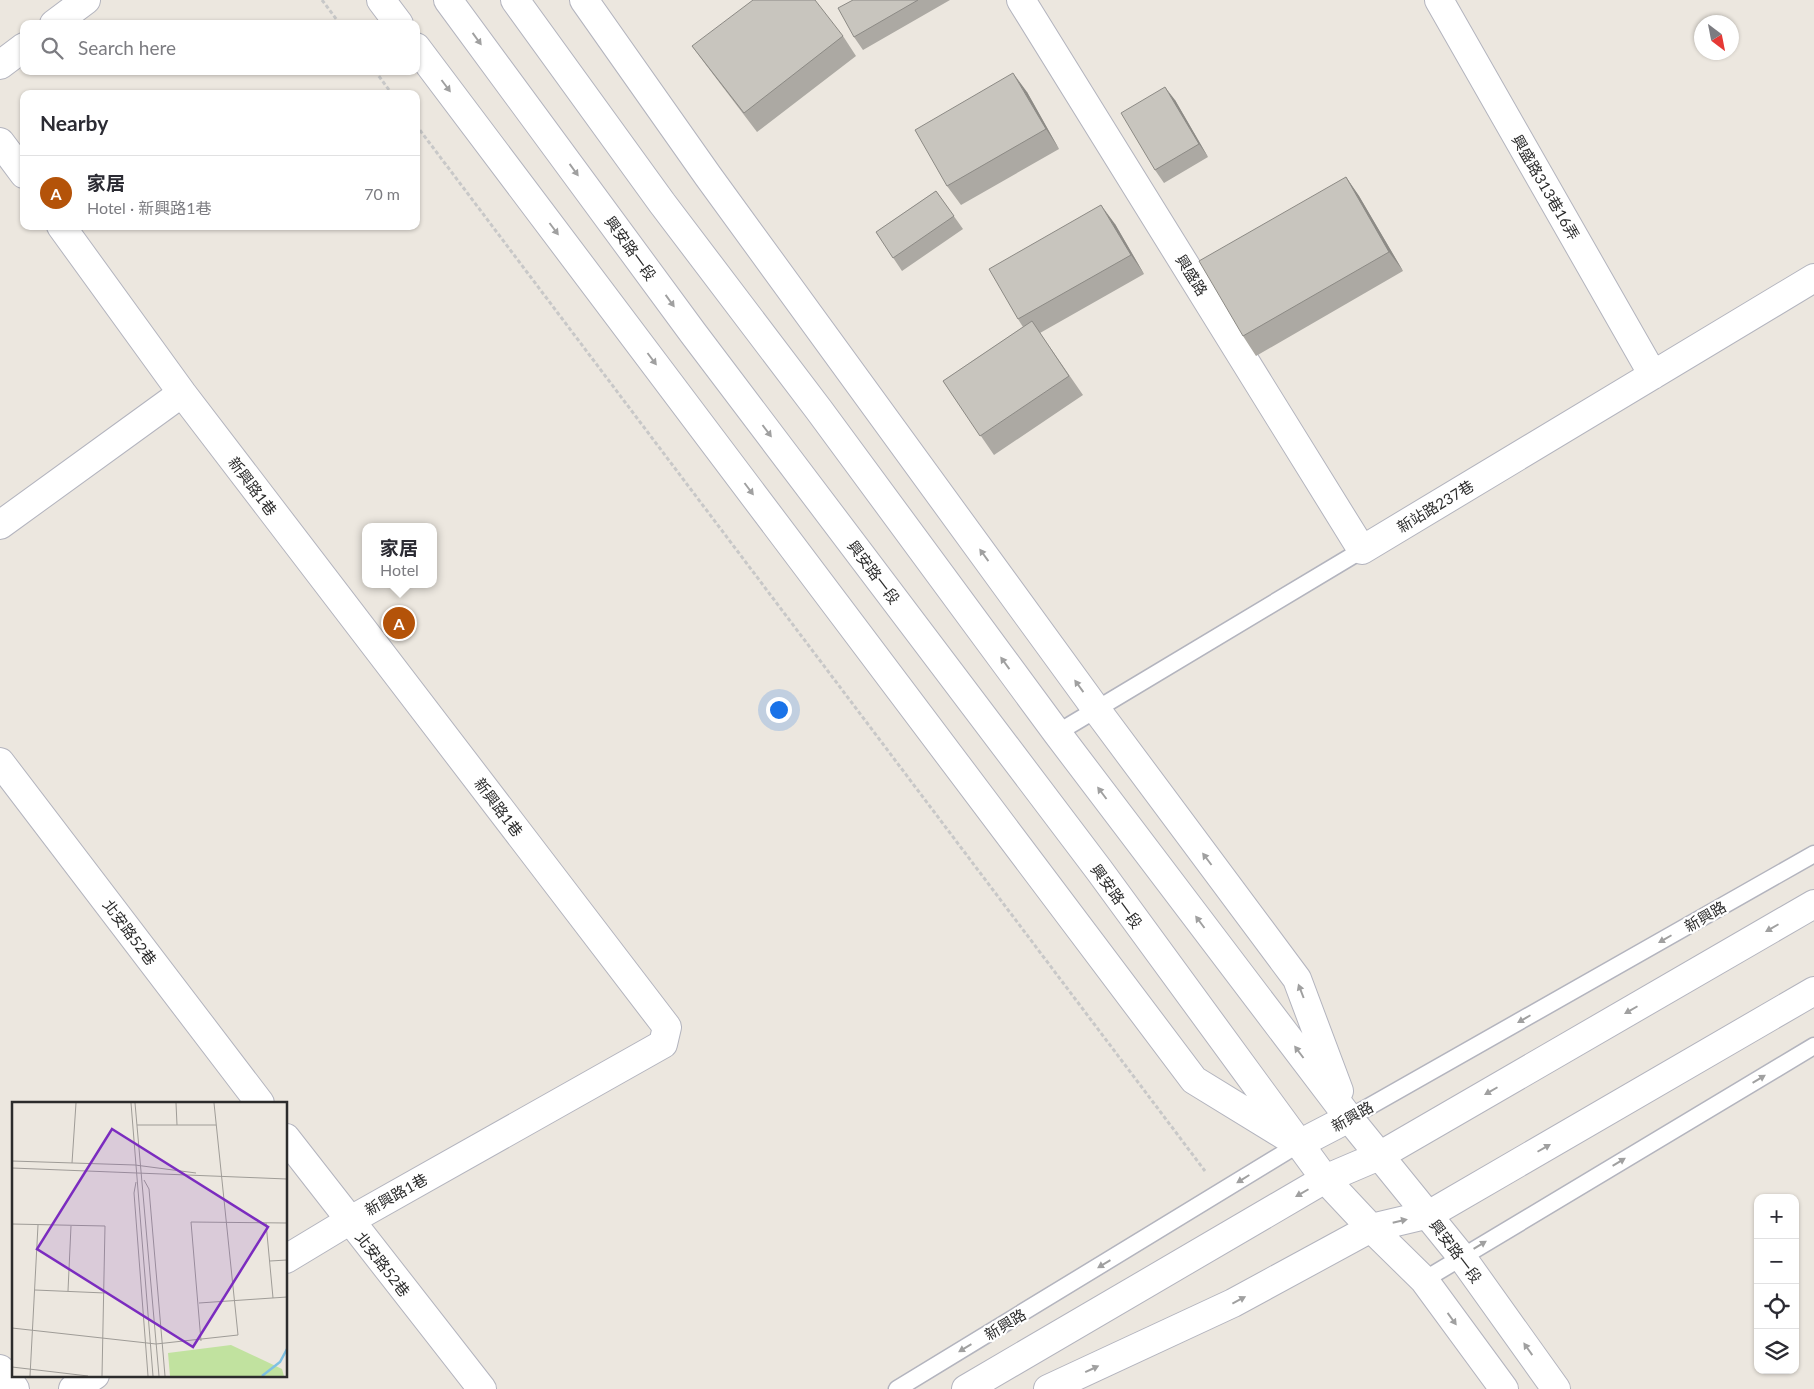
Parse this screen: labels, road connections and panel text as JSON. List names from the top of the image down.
{
  "streets": {
    "street": [
      "興盛路313巷16弄",
      "興安路一段",
      "興盛路",
      "新興路1巷",
      "新站路237巷",
      "新興路",
      "北安路52巷"
    ]
  },
  "crossings": [
    ["興盛路313巷16弄", "新站路237巷"],
    ["興安路一段", "新站路237巷"],
    ["興安路一段", "新興路"],
    ["興盛路", "新站路237巷"],
    ["新興路1巷", "北安路52巷"]
  ],
  "north": "bottom right",
  "page": {
    "search": "Search here",
    "heading": "Nearby",
    "list": [
      {
        "mark": "A",
        "name": "家居",
        "note": "Hotel · 新興路1巷",
        "value": "70 m"
      }
    ],
    "popup": ["家居", "Hotel"],
    "pins": "A",
    "map_buttons": ["+", "−"]
  }
}
